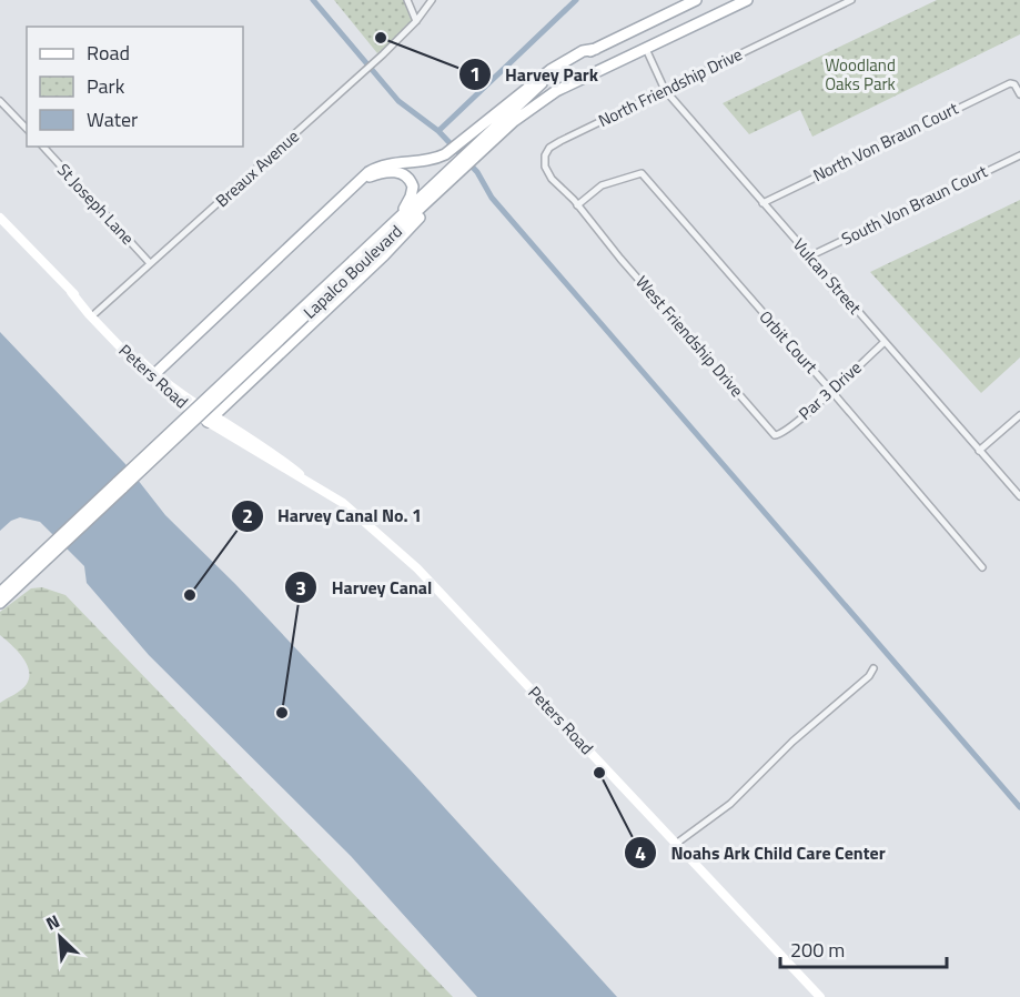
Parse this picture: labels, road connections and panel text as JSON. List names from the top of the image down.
{
  "streets": {
    "main road": ["Lapalco Boulevard", "Peters Road"],
    "street": [
      "North Friendship Drive",
      "North Von Braun Court",
      "Breaux Avenue",
      "St Joseph Lane",
      "South Von Braun Court",
      "Vulcan Street",
      "West Friendship Drive",
      "Orbit Court",
      "Par 3 Drive"
    ]
  },
  "crossings": [
    ["North Friendship Drive", "Vulcan Street"],
    ["North Friendship Drive", "West Friendship Drive"],
    ["North Friendship Drive", "Orbit Court"],
    ["North Von Braun Court", "Vulcan Street"],
    ["Breaux Avenue", "St Joseph Lane"],
    ["Breaux Avenue", "Peters Road"],
    ["South Von Braun Court", "Vulcan Street"],
    ["Lapalco Boulevard", "Vulcan Street"],
    ["Vulcan Street", "Par 3 Drive"],
    ["West Friendship Drive", "Orbit Court"],
    ["West Friendship Drive", "Par 3 Drive"],
    ["Orbit Court", "Par 3 Drive"]
  ],
  "parks": ["Woodland Oaks Park"],
  "places": [
    "Harvey Park",
    "Harvey Canal No. 1",
    "Harvey Canal",
    "Noahs Ark Child Care Center"
  ],
  "legend": ["Road", "Park", "Water"],
  "scale_bar": "200 m",
  "north": "top left"
}
